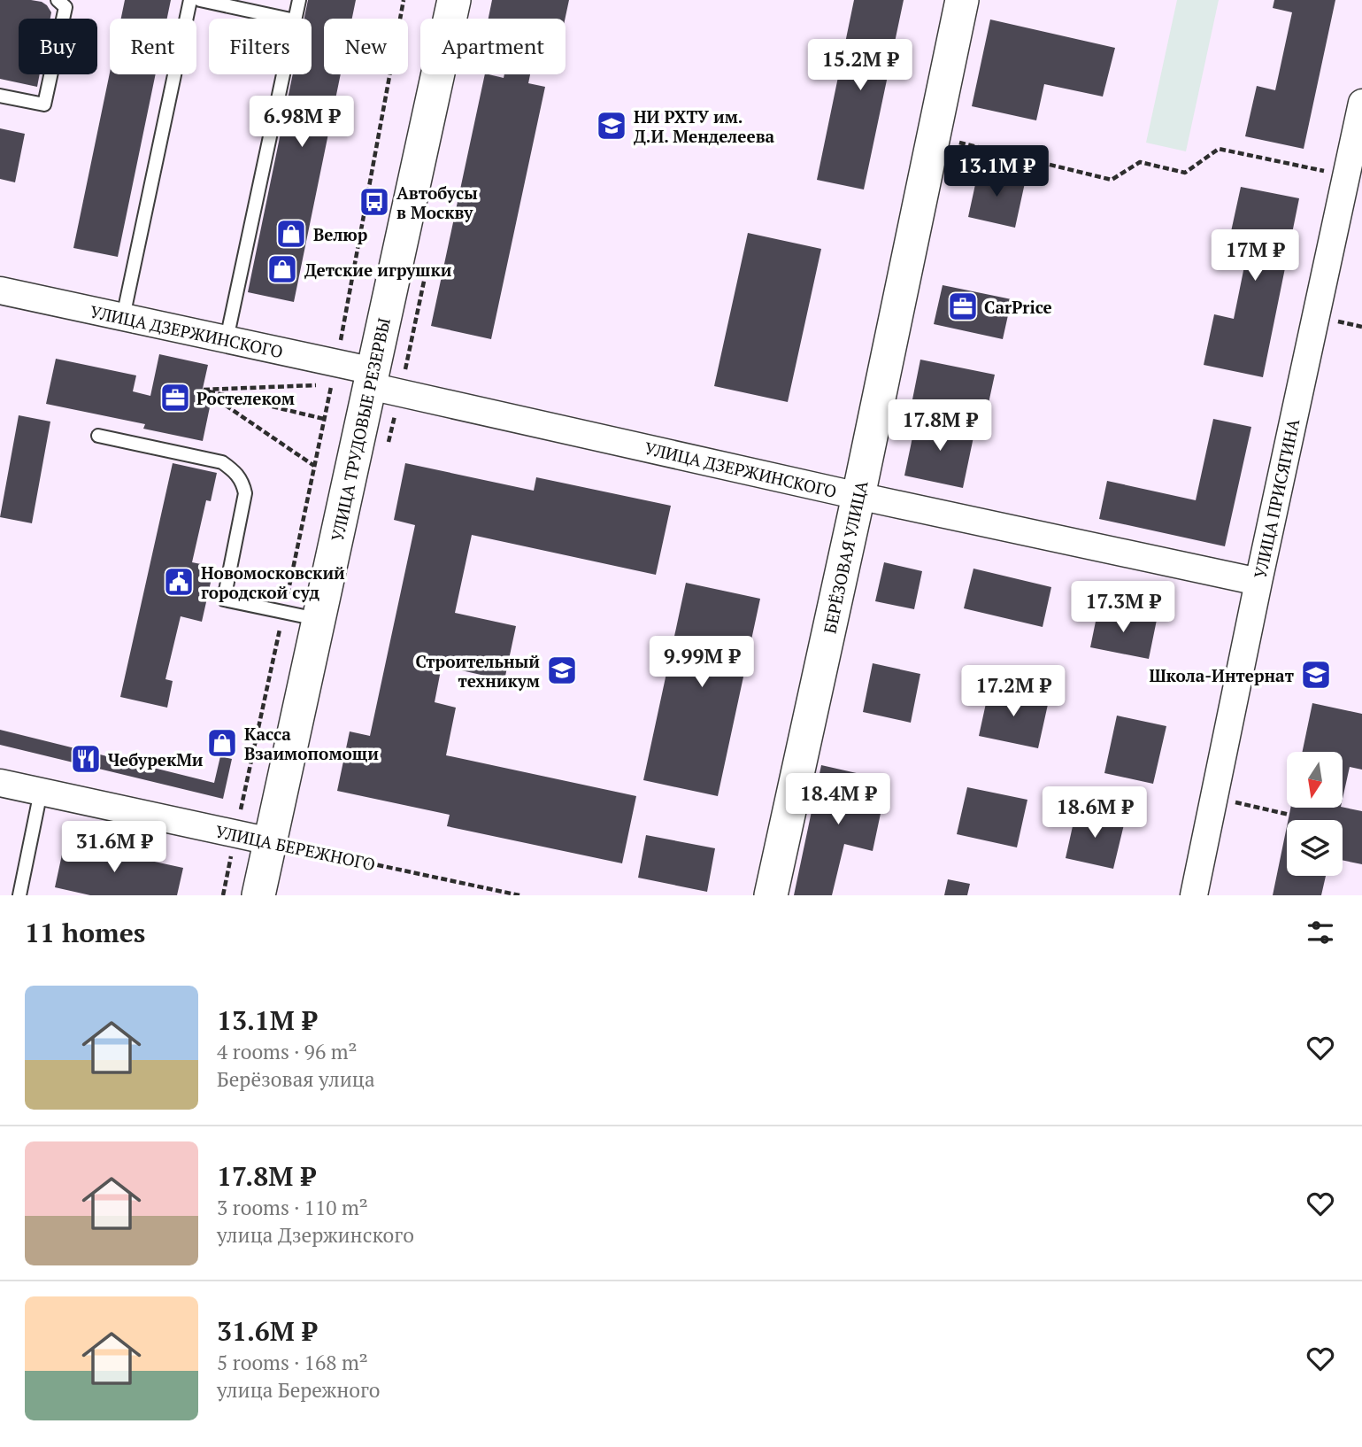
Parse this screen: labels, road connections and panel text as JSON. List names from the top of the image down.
{
  "streets": {
    "street": [
      "УЛИЦА ДЗЕРЖИНСКОГО",
      "УЛИЦА ТРУДОВЫЕ РЕЗЕРВЫ",
      "УЛИЦА ПРИСЯГИНА",
      "БЕРЁЗОВАЯ УЛИЦА",
      "УЛИЦА БЕРЕЖНОГО"
    ]
  },
  "crossings": [
    ["УЛИЦА ДЗЕРЖИНСКОГО", "УЛИЦА ТРУДОВЫЕ РЕЗЕРВЫ"],
    ["УЛИЦА ДЗЕРЖИНСКОГО", "УЛИЦА ПРИСЯГИНА"],
    ["УЛИЦА ДЗЕРЖИНСКОГО", "БЕРЁЗОВАЯ УЛИЦА"],
    ["УЛИЦА ТРУДОВЫЕ РЕЗЕРВЫ", "УЛИЦА БЕРЕЖНОГО"]
  ],
  "places": {
    "school or university": ["НИ РХТУ им. Д.И. Менделеева", "Строительный техникум", "Школа-Интернат"],
    "bus stop": ["Автобусы в Москву"],
    "shop": ["Велюр", "Детские игрушки", "Касса Взаимопомощи"],
    "office": ["CarPrice", "Ростелеком"],
    "public building": ["Новомосковский городской суд"],
    "restaurant": ["ЧебурекМи"]
  },
  "north": "bottom",
  "page": {
    "chip": [
      "Buy",
      "Rent",
      "Filters",
      "New",
      "Apartment"
    ],
    "price": [
      "15.2M ₽",
      "6.98M ₽",
      "13.1M ₽",
      "17M ₽",
      "17.8M ₽",
      "17.3M ₽",
      "9.99M ₽",
      "17.2M ₽",
      "18.4M ₽",
      "18.6M ₽",
      "31.6M ₽"
    ],
    "heading": "11 homes",
    "list": [
      {
        "name": "13.1M ₽",
        "note": "4 rooms · 96 m² · Берёзовая улица"
      },
      {
        "name": "17.8M ₽",
        "note": "3 rooms · 110 m² · улица Дзержинского"
      },
      {
        "name": "31.6M ₽",
        "note": "5 rooms · 168 m² · улица Бережного"
      }
    ]
  }
}
